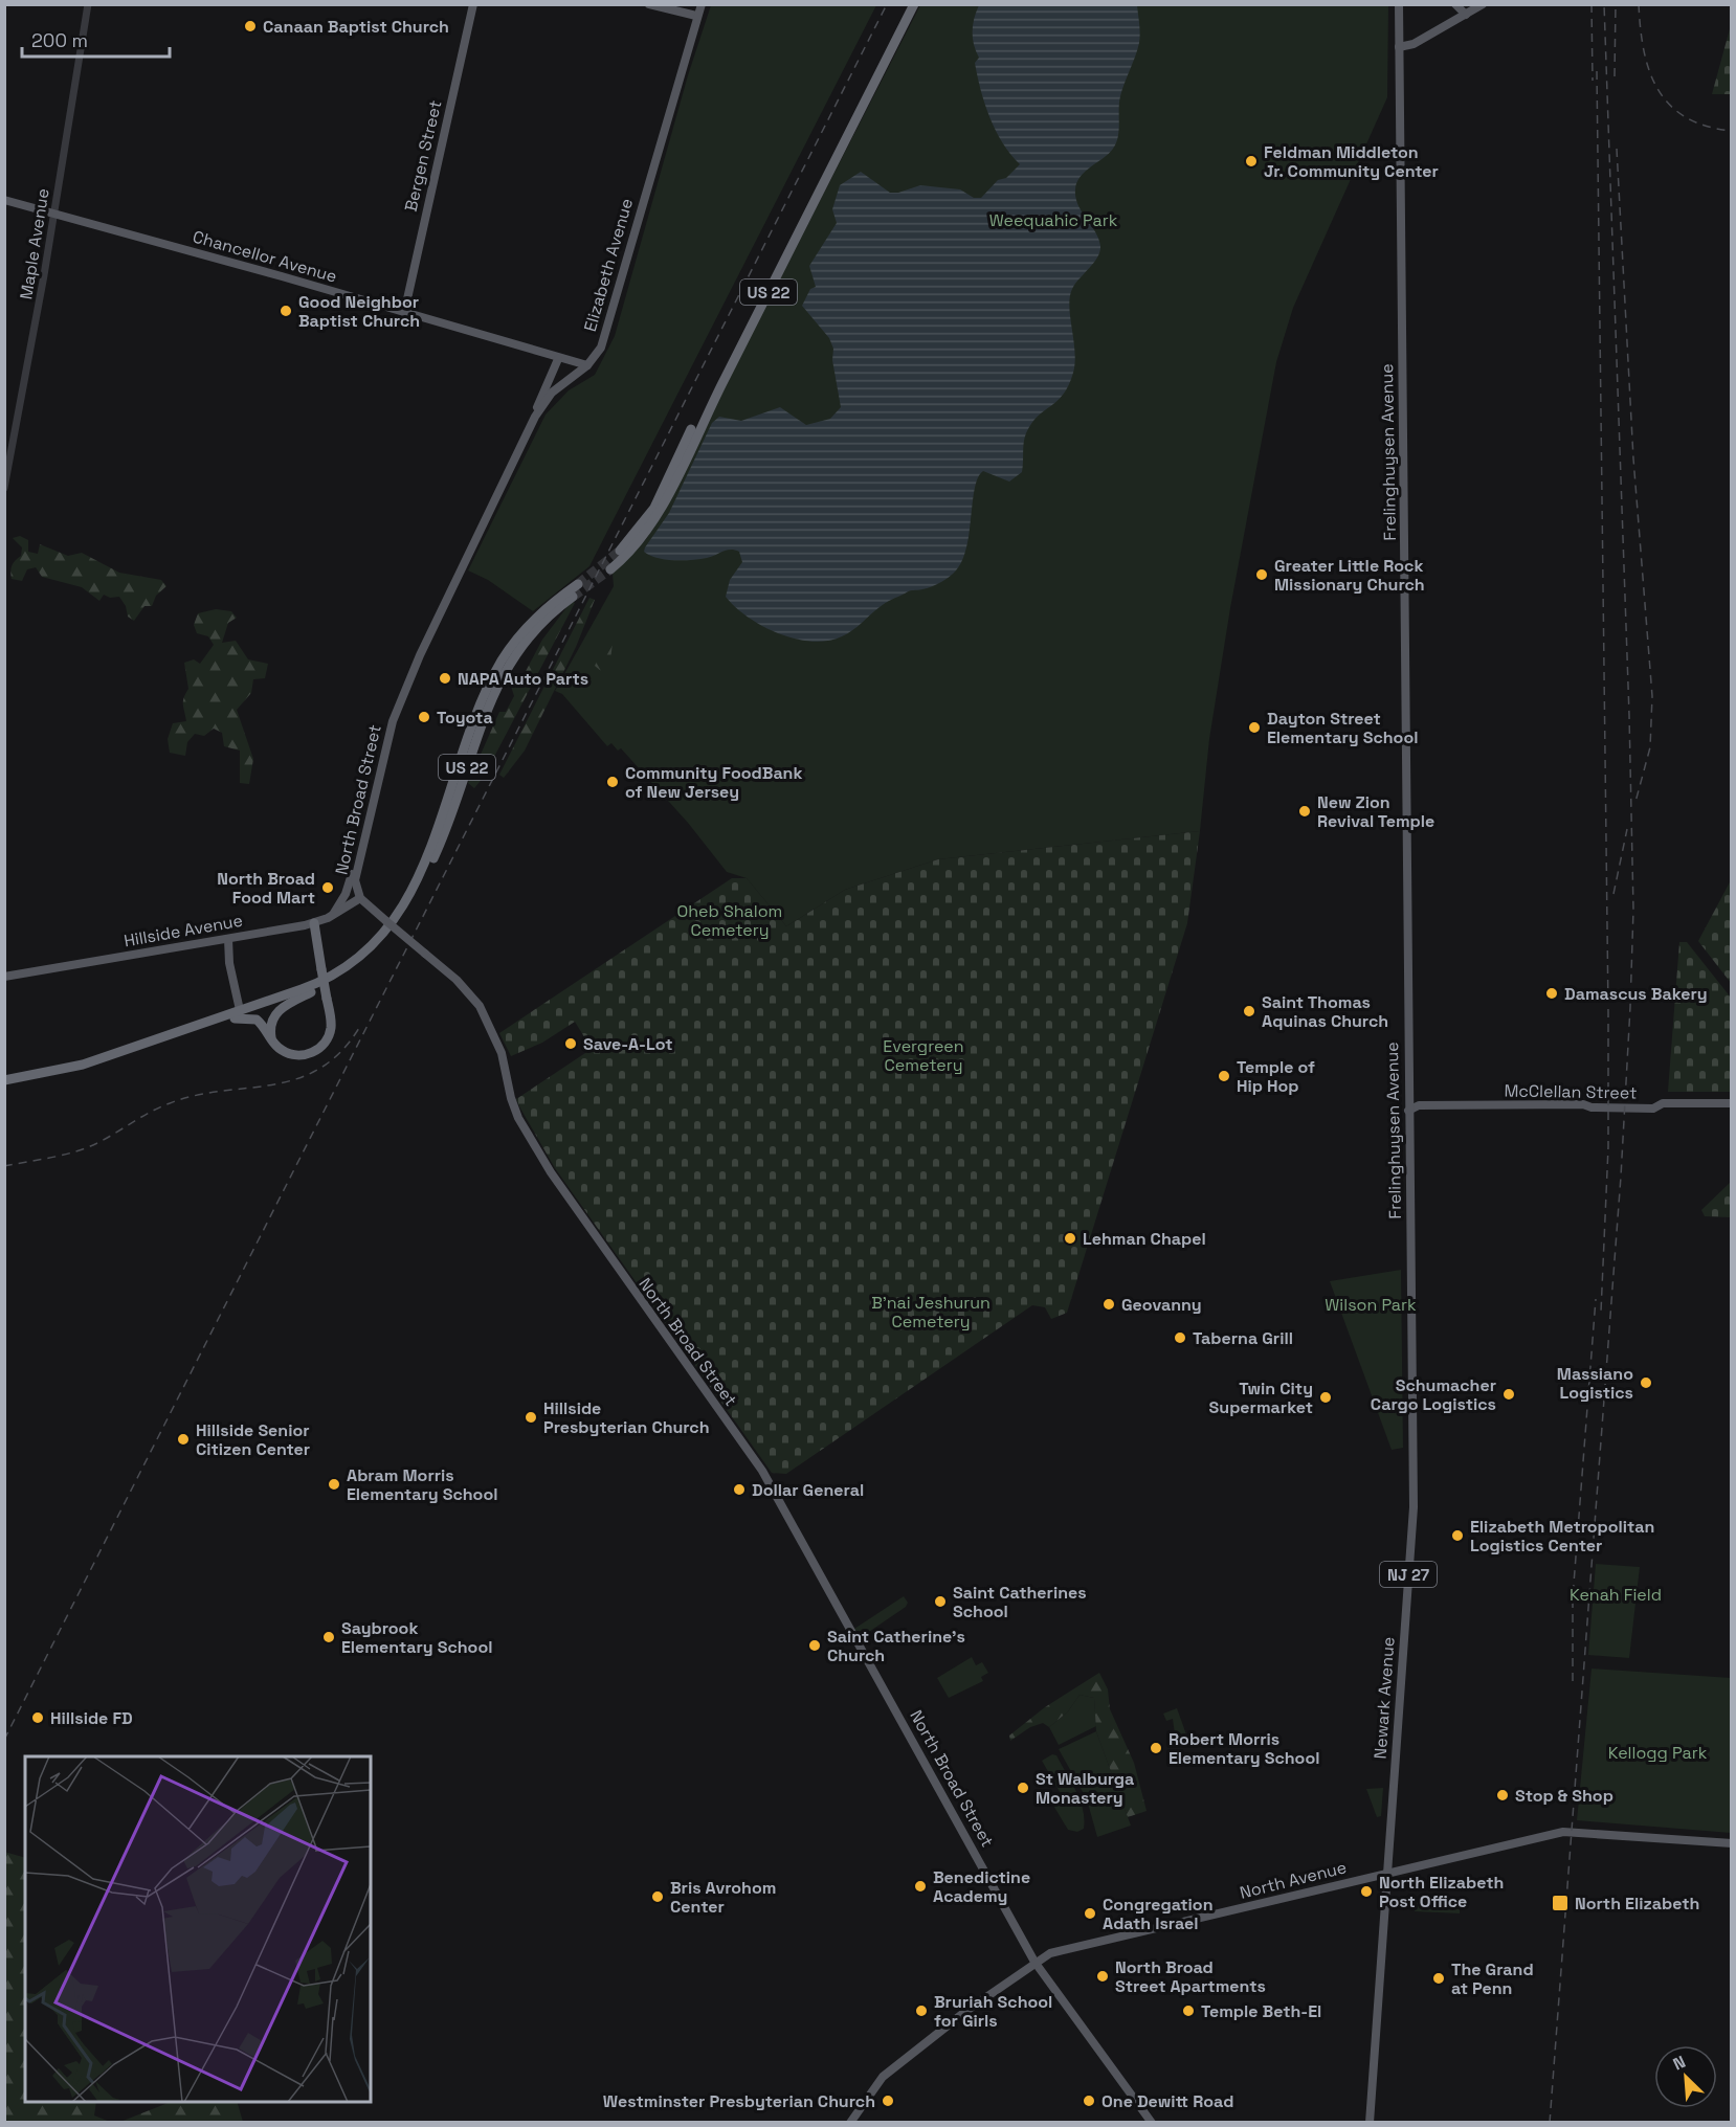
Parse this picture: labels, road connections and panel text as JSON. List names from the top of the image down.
{
  "streets": {
    "highway": ["US 22"],
    "main road": [
      "Bergen Street",
      "Chancellor Avenue",
      "Elizabeth Avenue",
      "Frelinghuysen Avenue",
      "North Broad Street",
      "Hillside Avenue",
      "McClellan Street",
      "NJ 27",
      "Newark Avenue",
      "North Avenue"
    ],
    "street": ["Maple Avenue"]
  },
  "crossings": [
    ["Bergen Street", "Chancellor Avenue"],
    ["Maple Avenue", "Chancellor Avenue"],
    ["Chancellor Avenue", "Elizabeth Avenue"],
    ["Elizabeth Avenue", "North Broad Street"],
    ["Frelinghuysen Avenue", "McClellan Street"],
    ["Frelinghuysen Avenue", "Newark Avenue"],
    ["North Broad Street", "Hillside Avenue"],
    ["North Broad Street", "North Avenue"],
    ["Newark Avenue", "North Avenue"]
  ],
  "parks": [
    "Weequahic Park",
    "Oheb Shalom Cemetery",
    "Evergreen Cemetery",
    "B'nai Jeshurun Cemetery",
    "Wilson Park",
    "Kenah Field",
    "Kellogg Park"
  ],
  "places": {
    "other": [
      "Canaan Baptist Church",
      "Feldman Middleton Jr. Community Center",
      "Good Neighbor Baptist Church",
      "Greater Little Rock Missionary Church",
      "NAPA Auto Parts",
      "Toyota",
      "Dayton Street Elementary School",
      "Community FoodBank of New Jersey",
      "New Zion Revival Temple",
      "North Broad Food Mart",
      "Damascus Bakery",
      "Saint Thomas Aquinas Church",
      "Save-A-Lot",
      "Temple of Hip Hop",
      "Lehman Chapel",
      "Geovanny",
      "Taberna Grill",
      "Massiano Logistics",
      "Schumacher Cargo Logistics",
      "Twin City Supermarket",
      "Hillside Presbyterian Church",
      "Hillside Senior Citizen Center",
      "Abram Morris Elementary School",
      "Dollar General",
      "Elizabeth Metropolitan Logistics Center",
      "Saint Catherines School",
      "Saybrook Elementary School",
      "Saint Catherine's Church",
      "Hillside FD",
      "Robert Morris Elementary School",
      "St Walburga Monastery",
      "Stop & Shop",
      "Benedictine Academy",
      "North Elizabeth Post Office",
      "Bris Avrohom Center",
      "Congregation Adath Israel",
      "North Broad Street Apartments",
      "The Grand at Penn",
      "Bruriah School for Girls",
      "Temple Beth-El",
      "Westminster Presbyterian Church",
      "One Dewitt Road"
    ],
    "transit": ["North Elizabeth"]
  },
  "scale_bar": "200 m",
  "north": "top left"
}
